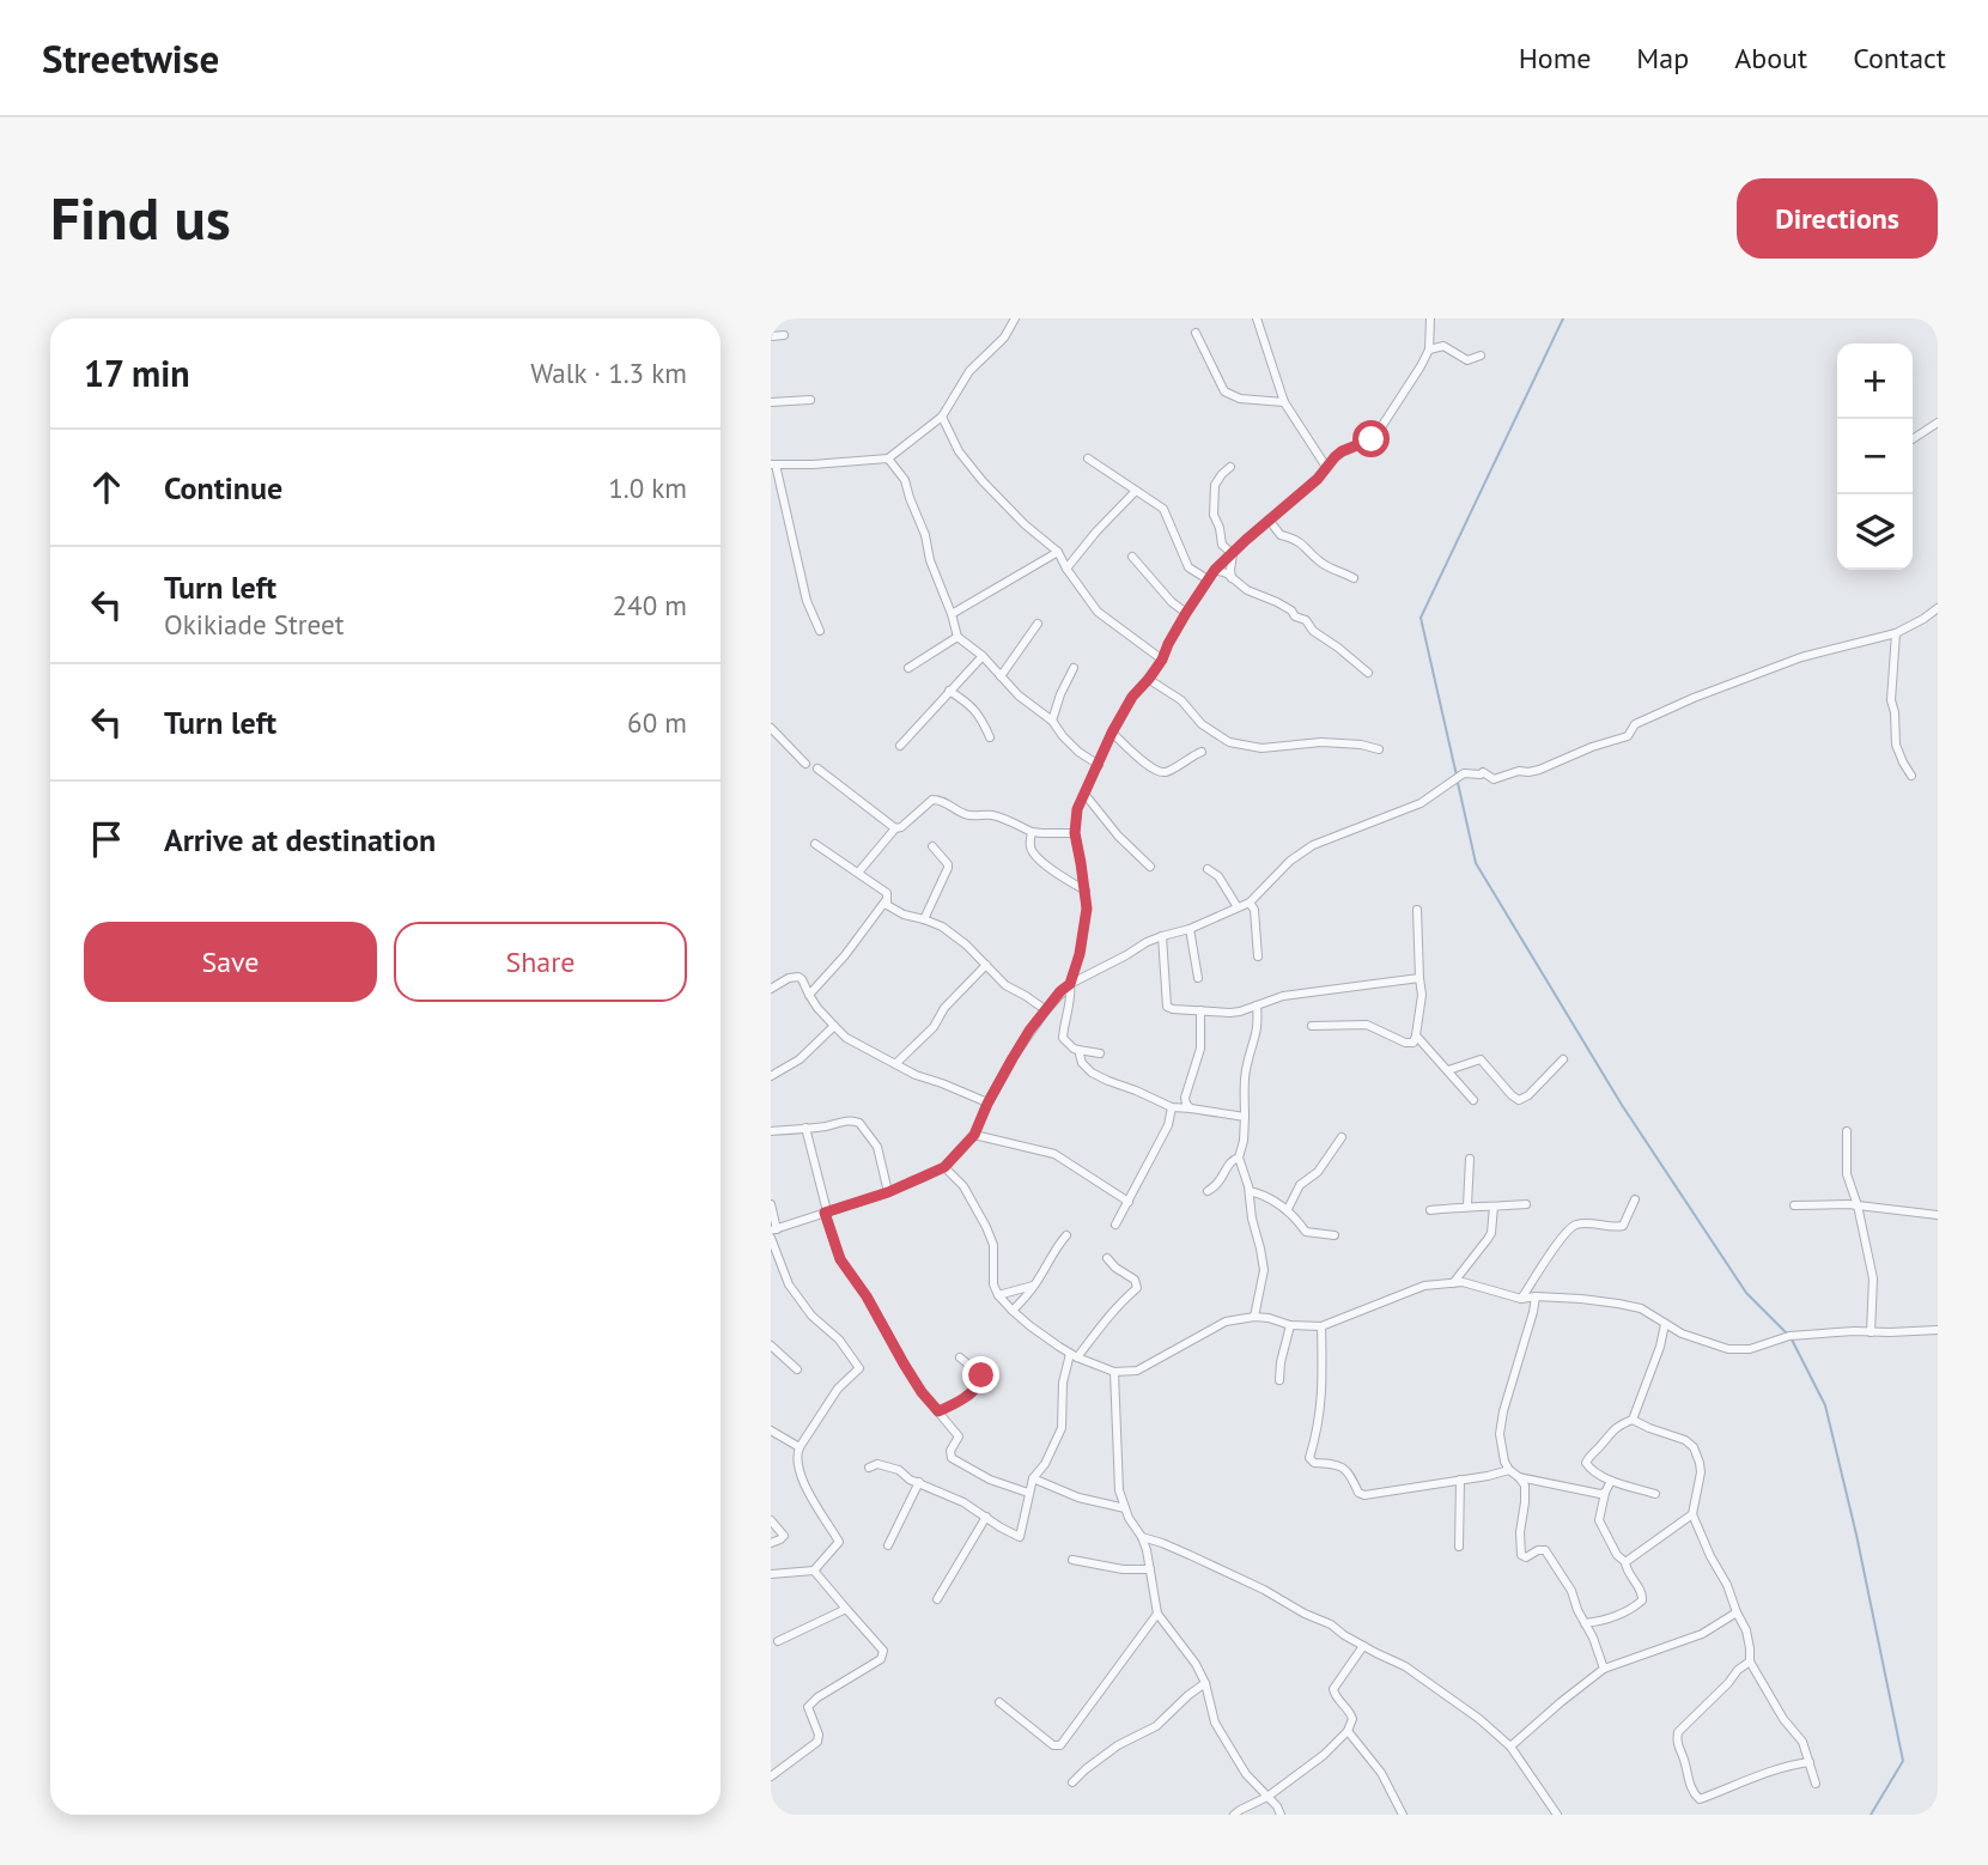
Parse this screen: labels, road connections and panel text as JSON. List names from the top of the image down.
{
  "page": {
    "header": "Streetwise",
    "nav": [
      "Home",
      "Map",
      "About",
      "Contact"
    ],
    "buttons": [
      "Directions",
      ["Save", "Share"]
    ],
    "title": "Find us",
    "heading": ["17 min", "Walk · 1.3 km"],
    "map_buttons": ["+", "−"],
    "list": [
      ["Continue", "1.0 km"],
      ["Turn left", "Okikiade Street", "240 m"],
      ["Turn left", "60 m"],
      "Arrive at destination"
    ]
  }
}
